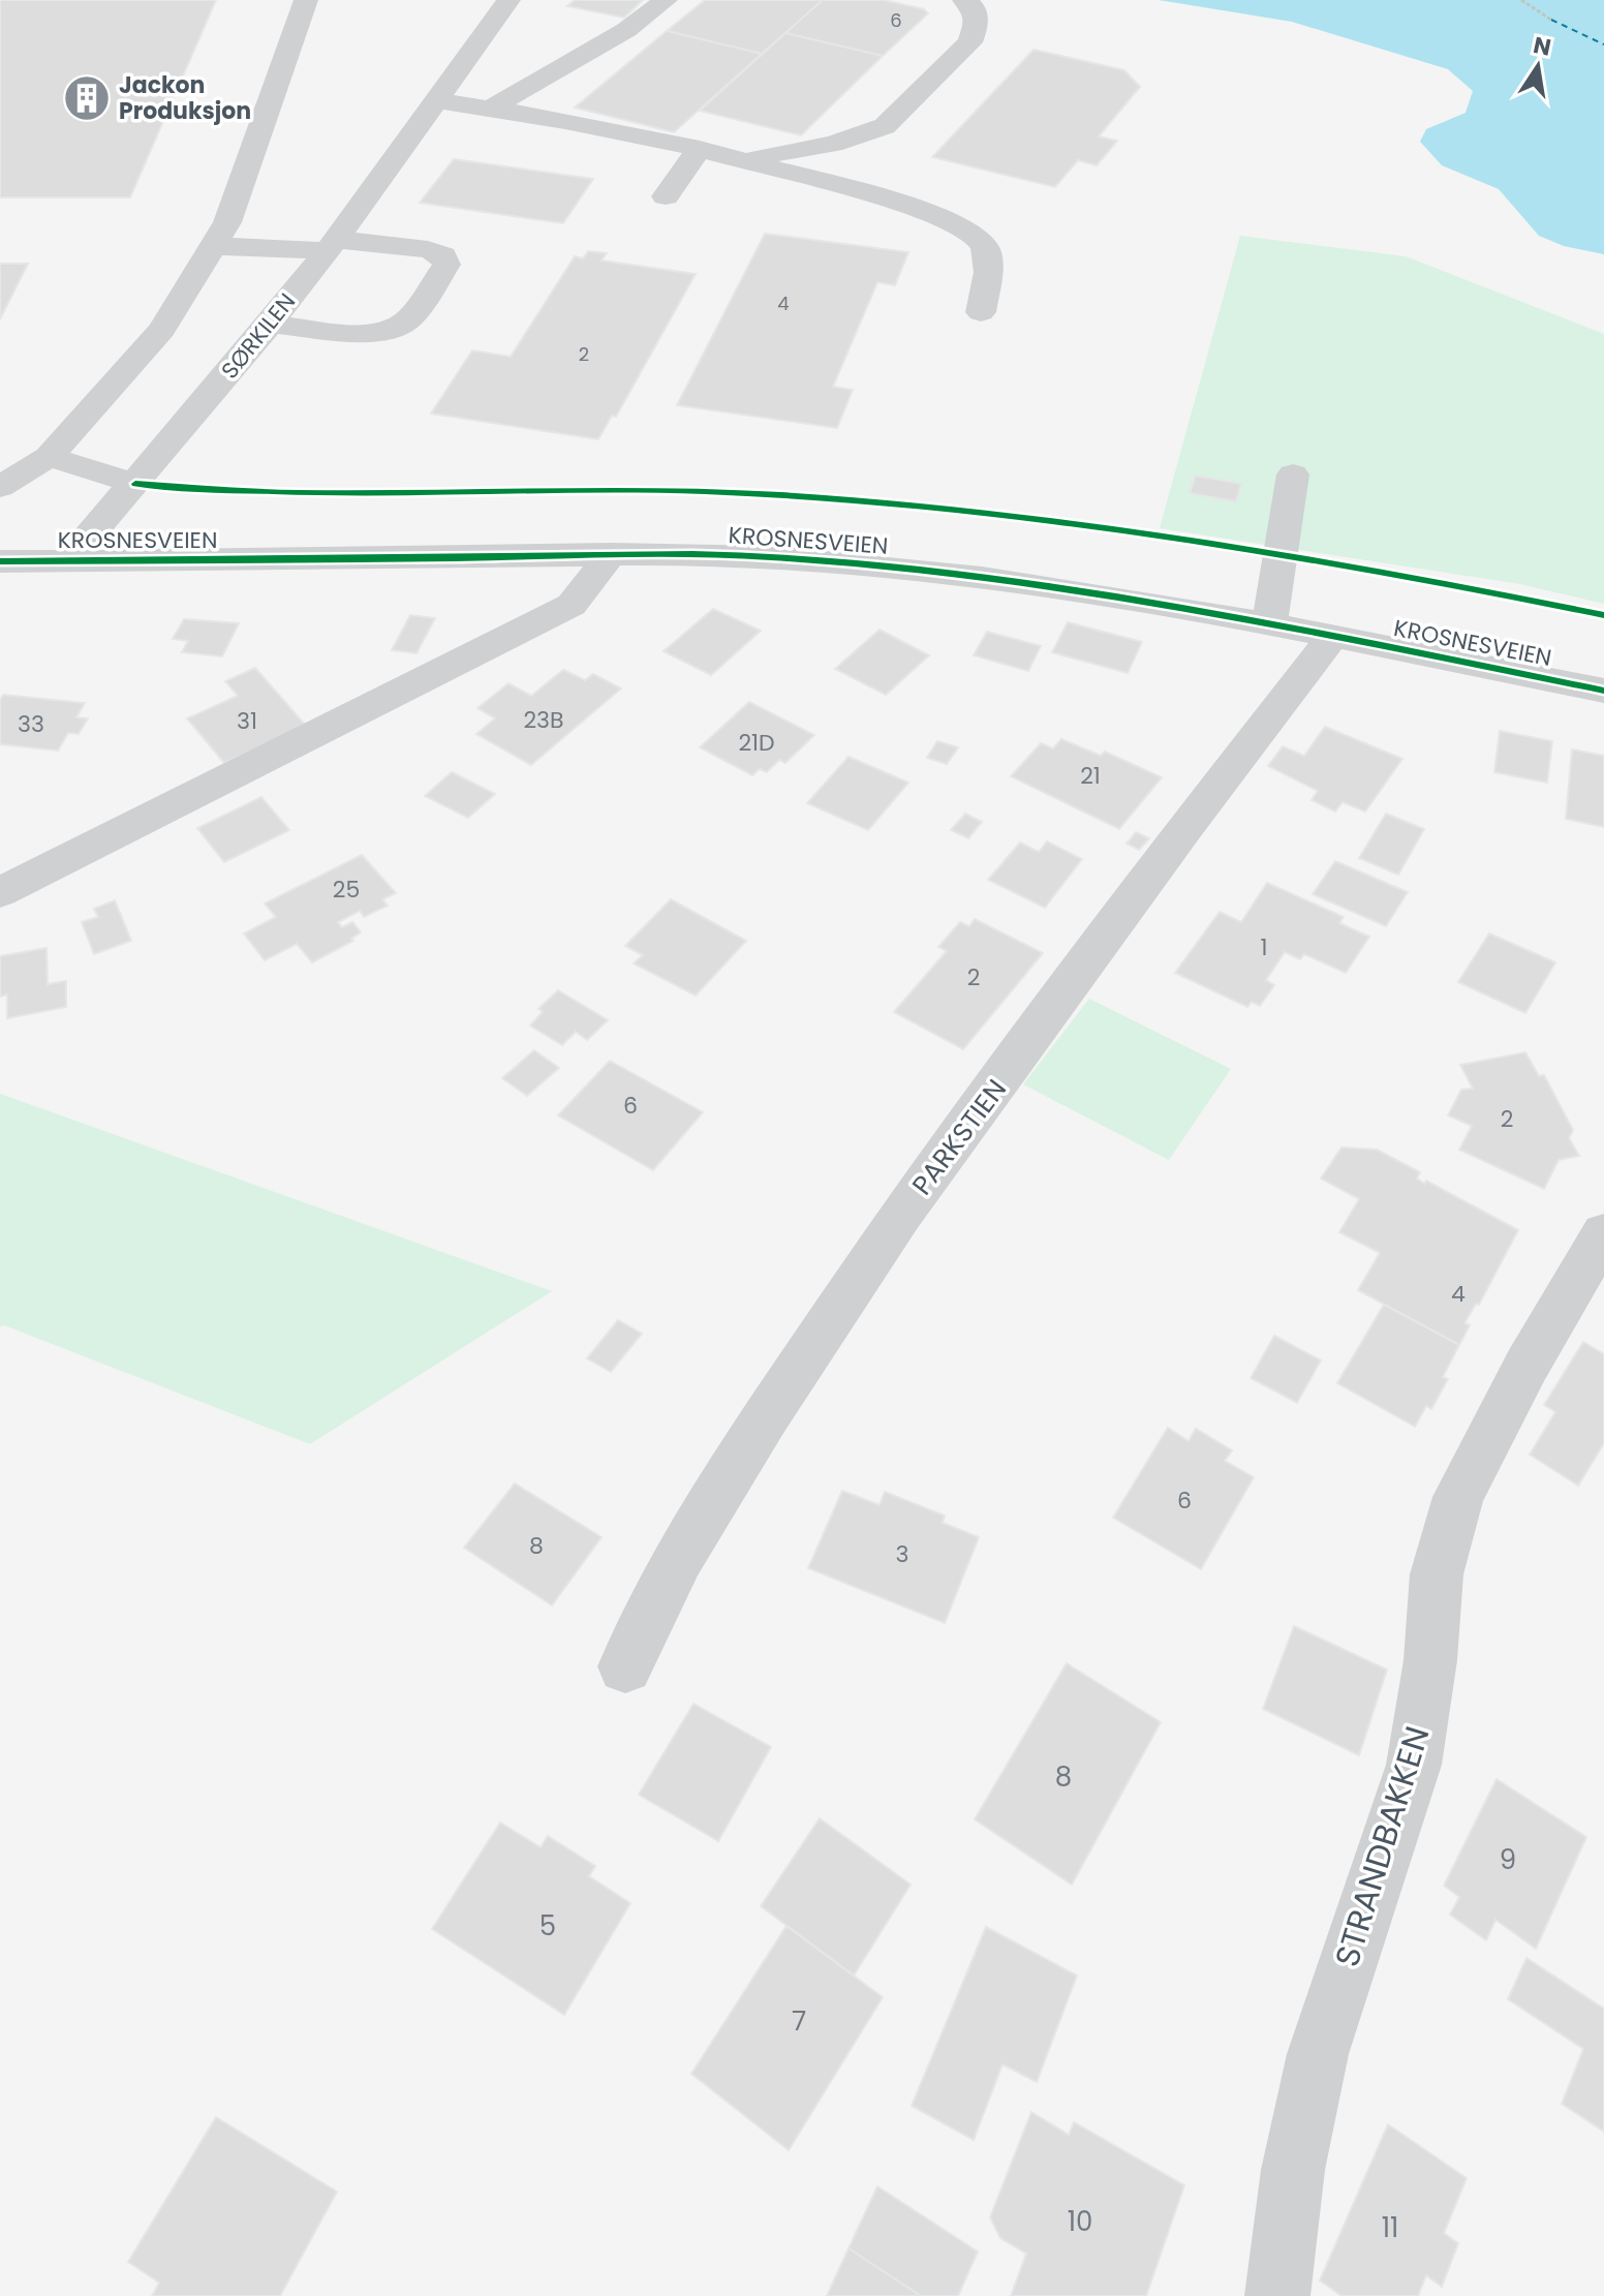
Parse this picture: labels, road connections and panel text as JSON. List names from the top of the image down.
{
  "streets": {
    "street": [
      "SØRKILEN",
      "KROSNESVEIEN",
      "PARKSTIEN",
      "STRANDBAKKEN"
    ]
  },
  "crossings": [
    ["SØRKILEN", "KROSNESVEIEN"],
    ["KROSNESVEIEN", "PARKSTIEN"]
  ],
  "places": {
    "building": ["Jackon Produksjon"]
  },
  "house_numbers": [
    "6",
    "4",
    "2",
    "23B",
    "31",
    "33",
    "21D",
    "21",
    "25",
    "1",
    "2",
    "6",
    "2",
    "4",
    "6",
    "8",
    "3",
    "8",
    "9",
    "5",
    "7",
    "10",
    "11"
  ],
  "north": "top"
}
